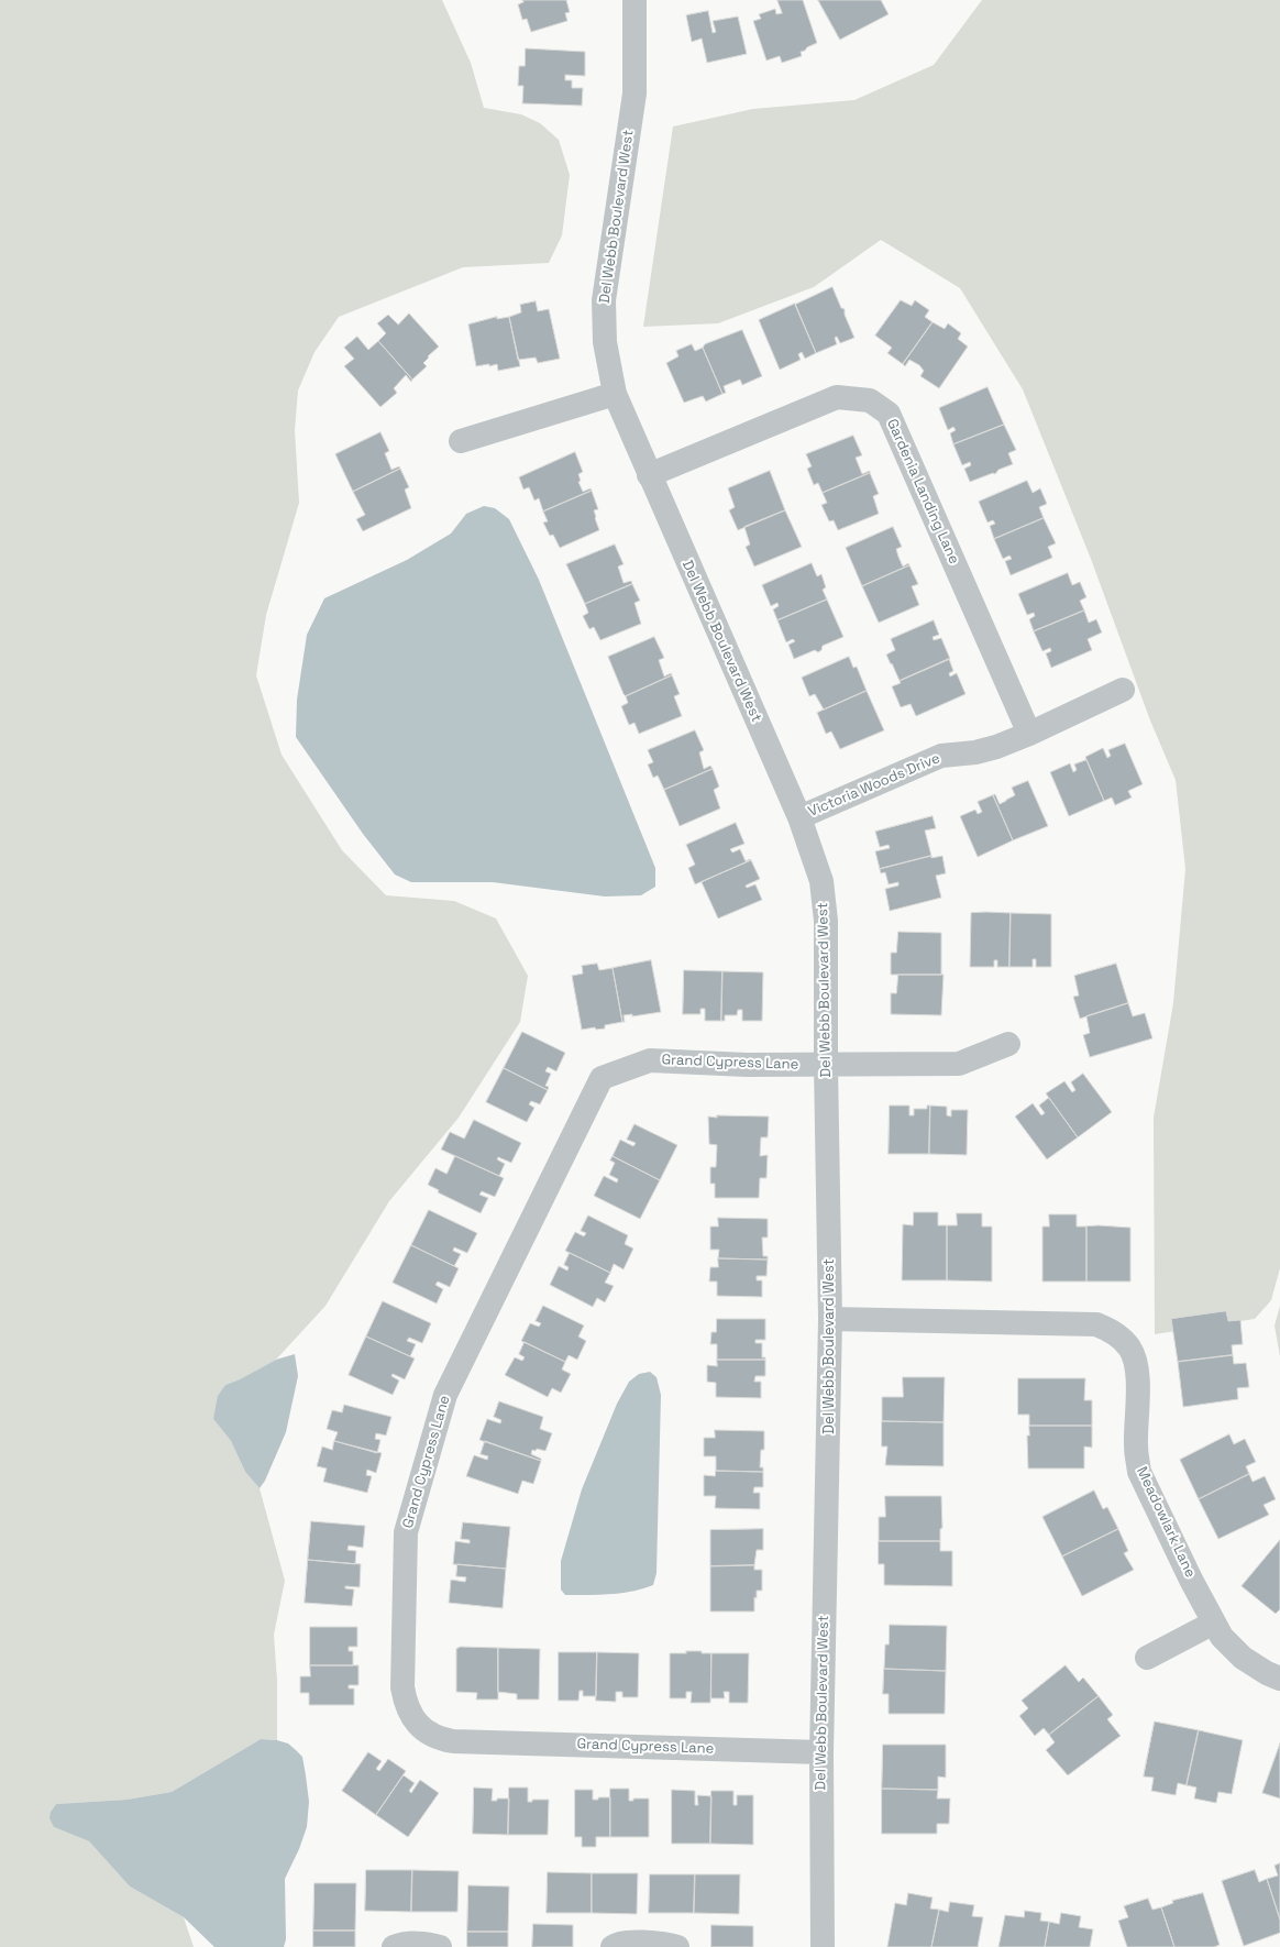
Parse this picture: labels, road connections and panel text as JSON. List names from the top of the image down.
{
  "streets": {
    "street": [
      "Del Webb Boulevard West",
      "Gardenia Landing Lane",
      "Victoria Woods Drive",
      "Grand Cypress Lane",
      "Meadowlark Lane"
    ]
  },
  "crossings": [
    ["Del Webb Boulevard West", "Gardenia Landing Lane"],
    ["Del Webb Boulevard West", "Victoria Woods Drive"],
    ["Del Webb Boulevard West", "Grand Cypress Lane"],
    ["Del Webb Boulevard West", "Meadowlark Lane"],
    ["Gardenia Landing Lane", "Victoria Woods Drive"]
  ]
}
